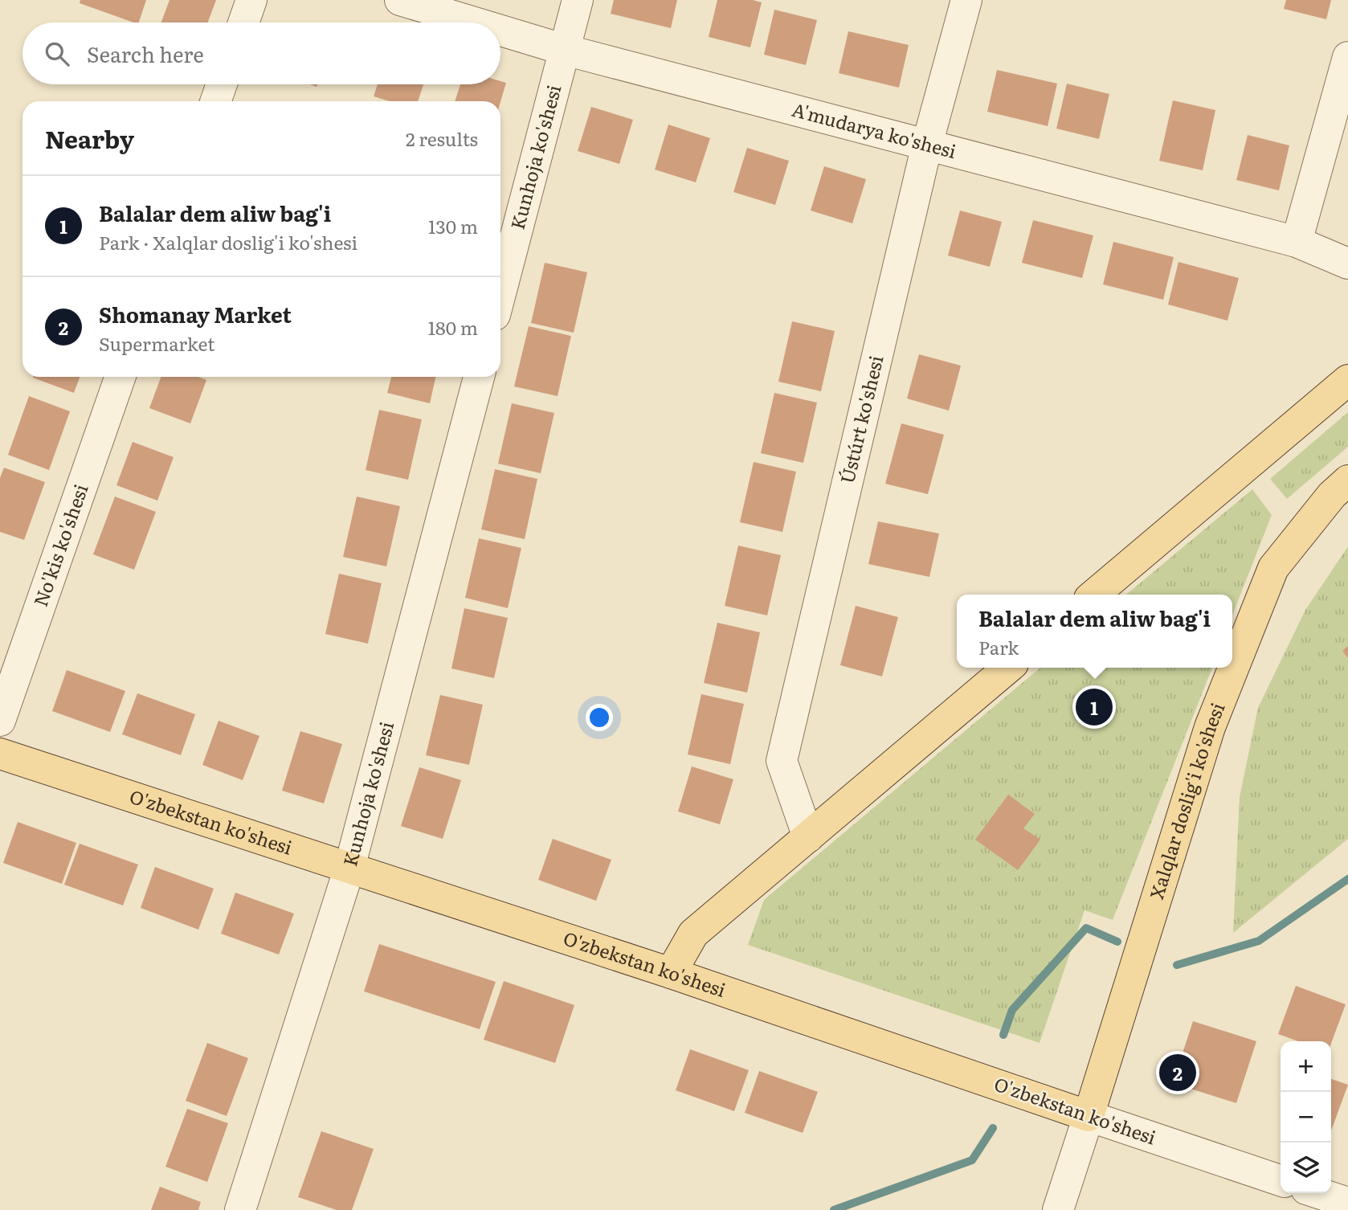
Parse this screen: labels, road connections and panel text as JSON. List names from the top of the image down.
{
  "streets": {
    "main road": ["Xalqlar doslig'i ko'shesi", "O'zbekstan ko'shesi"],
    "street": [
      "A'mudarya ko'shesi",
      "Kunhoja ko'shesi",
      "Ústúrt ko'shesi",
      "No'kis ko'shesi"
    ]
  },
  "crossings": [
    ["A'mudarya ko'shesi", "Kunhoja ko'shesi"],
    ["A'mudarya ko'shesi", "Ústúrt ko'shesi"],
    ["Kunhoja ko'shesi", "O'zbekstan ko'shesi"],
    ["Xalqlar doslig'i ko'shesi", "O'zbekstan ko'shesi"]
  ],
  "page": {
    "search": "Search here",
    "heading": ["Nearby", "2 results"],
    "list": [
      {
        "mark": "1",
        "name": "Balalar dem aliw bag'i",
        "note": "Park · Xalqlar doslig'i ko'shesi",
        "value": "130 m"
      },
      {
        "mark": "2",
        "name": "Shomanay Market",
        "note": "Supermarket",
        "value": "180 m"
      }
    ],
    "popup": ["Balalar dem aliw bag'i", "Park"],
    "pins": ["1", "2"],
    "map_buttons": ["+", "−"]
  }
}
